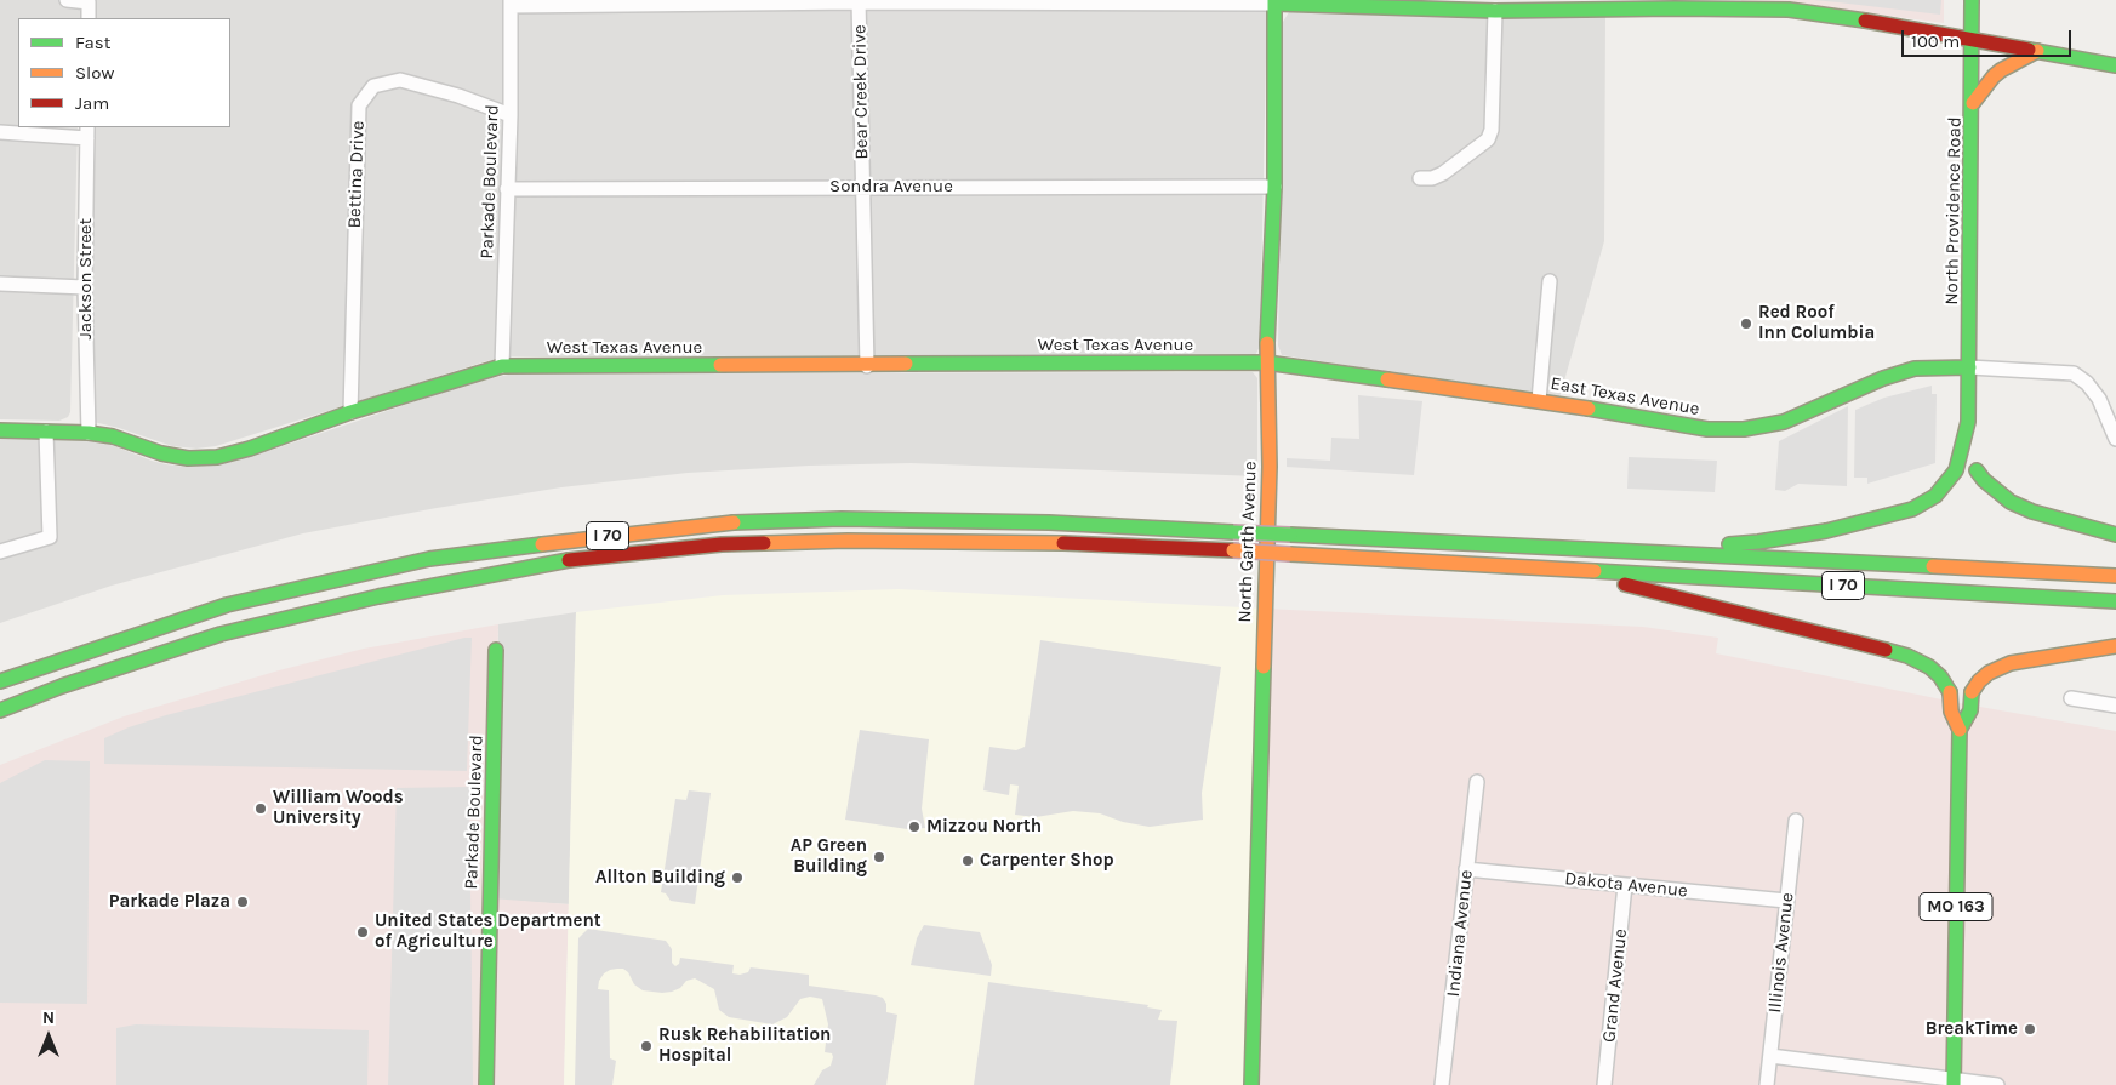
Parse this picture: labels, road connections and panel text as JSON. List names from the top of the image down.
{
  "streets": {
    "main road": [
      "Parkade Boulevard",
      "North Providence Road",
      "West Texas Avenue",
      "East Texas Avenue",
      "I 70",
      "North Garth Avenue",
      "MO 163"
    ],
    "street": [
      "Bear Creek Drive",
      "Bettina Drive",
      "Sondra Avenue",
      "Jackson Street",
      "Dakota Avenue",
      "Indiana Avenue",
      "Illinois Avenue",
      "Grand Avenue"
    ]
  },
  "crossings": [
    ["Bear Creek Drive", "Sondra Avenue"],
    ["Bear Creek Drive", "West Texas Avenue"],
    ["Bettina Drive", "Parkade Boulevard"],
    ["Bettina Drive", "West Texas Avenue"],
    ["Parkade Boulevard", "Sondra Avenue"],
    ["Parkade Boulevard", "West Texas Avenue"],
    ["Sondra Avenue", "North Garth Avenue"],
    ["North Providence Road", "East Texas Avenue"],
    ["North Providence Road", "I 70"],
    ["Jackson Street", "West Texas Avenue"],
    ["West Texas Avenue", "East Texas Avenue"],
    ["West Texas Avenue", "North Garth Avenue"],
    ["East Texas Avenue", "North Garth Avenue"],
    ["I 70", "MO 163"],
    ["Dakota Avenue", "Indiana Avenue"],
    ["Dakota Avenue", "Illinois Avenue"],
    ["Dakota Avenue", "Grand Avenue"]
  ],
  "places": [
    "Red Roof Inn Columbia",
    "William Woods University",
    "Mizzou North",
    "AP Green Building",
    "Carpenter Shop",
    "Allton Building",
    "Parkade Plaza",
    "United States Department of Agriculture",
    "BreakTime",
    "Rusk Rehabilitation Hospital"
  ],
  "legend": ["Fast", "Slow", "Jam"],
  "scale_bar": "100 m",
  "north": "top"
}
